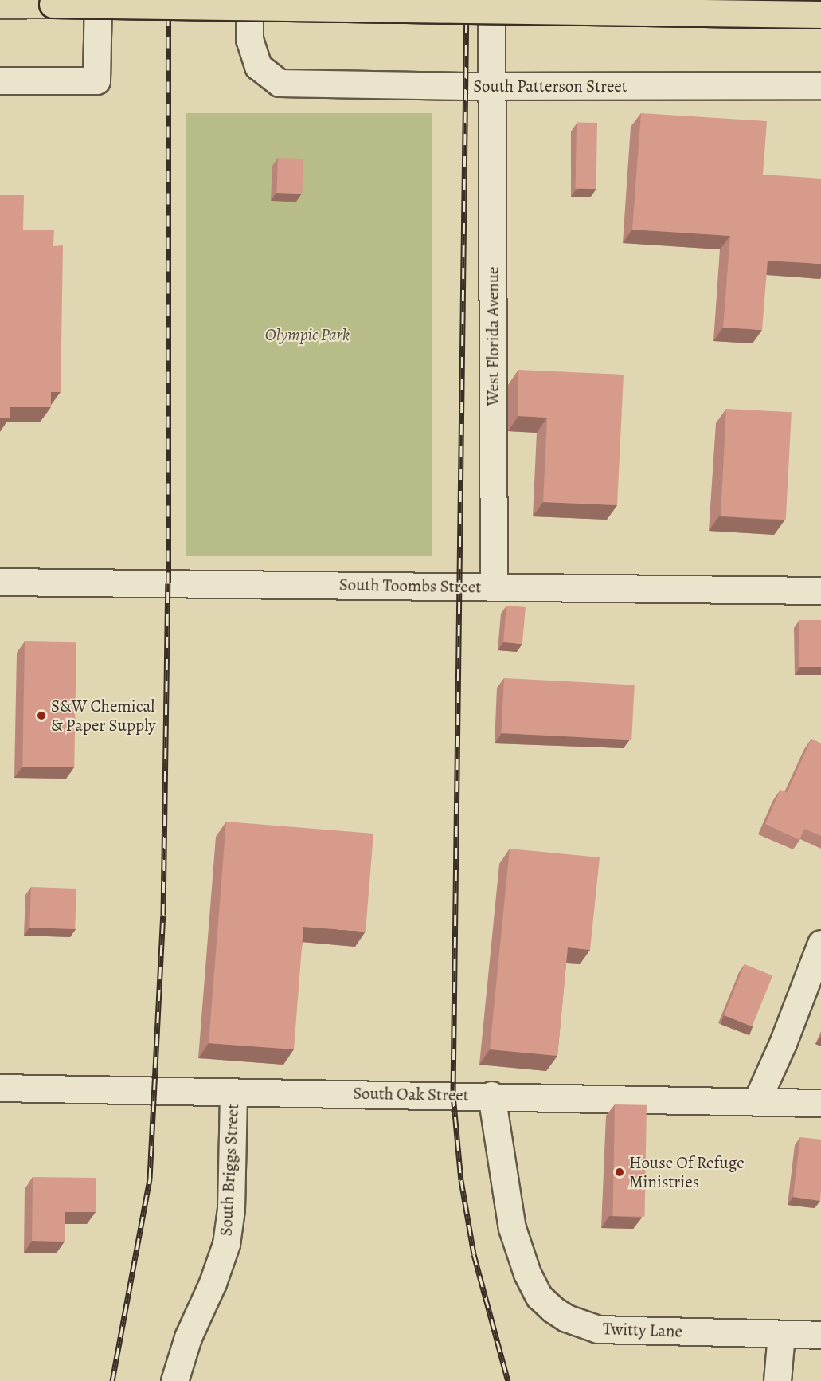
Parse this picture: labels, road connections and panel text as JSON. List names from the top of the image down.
{
  "streets": {
    "street": [
      "South Patterson Street",
      "West Florida Avenue",
      "South Toombs Street",
      "South Oak Street",
      "South Briggs Street",
      "Twitty Lane"
    ]
  },
  "crossings": [
    ["South Patterson Street", "West Florida Avenue"],
    ["West Florida Avenue", "South Toombs Street"],
    ["South Oak Street", "South Briggs Street"],
    ["South Oak Street", "Twitty Lane"]
  ],
  "parks": ["Olympic Park"],
  "places": ["S&W Chemical & Paper Supply", "House Of Refuge Ministries"]
}
